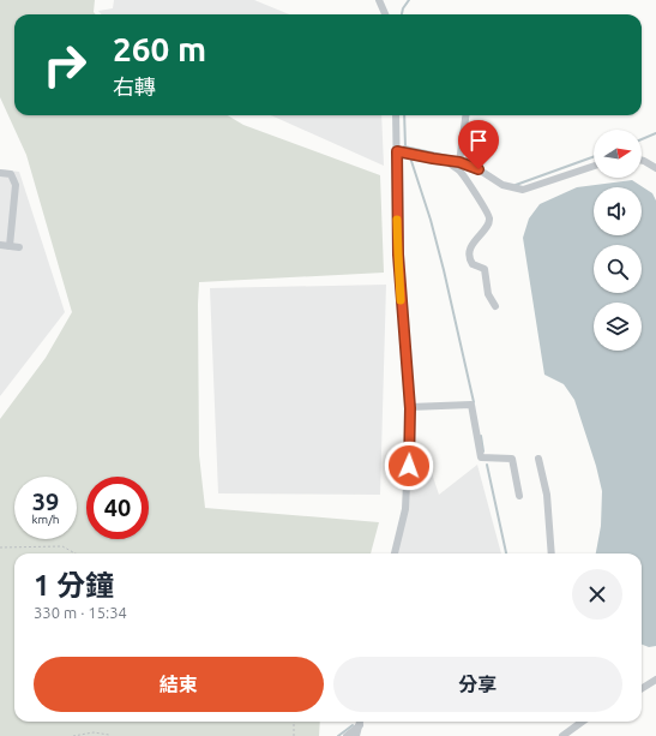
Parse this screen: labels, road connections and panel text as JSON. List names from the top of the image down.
{
  "north": "right",
  "page": {
    "turn": ["260 m", "右轉"],
    "speed": "39 km/h",
    "limit": "40",
    "heading": ["1 分鐘", "330 m · 15:34"],
    "buttons": ["結束", "分享"]
  }
}
